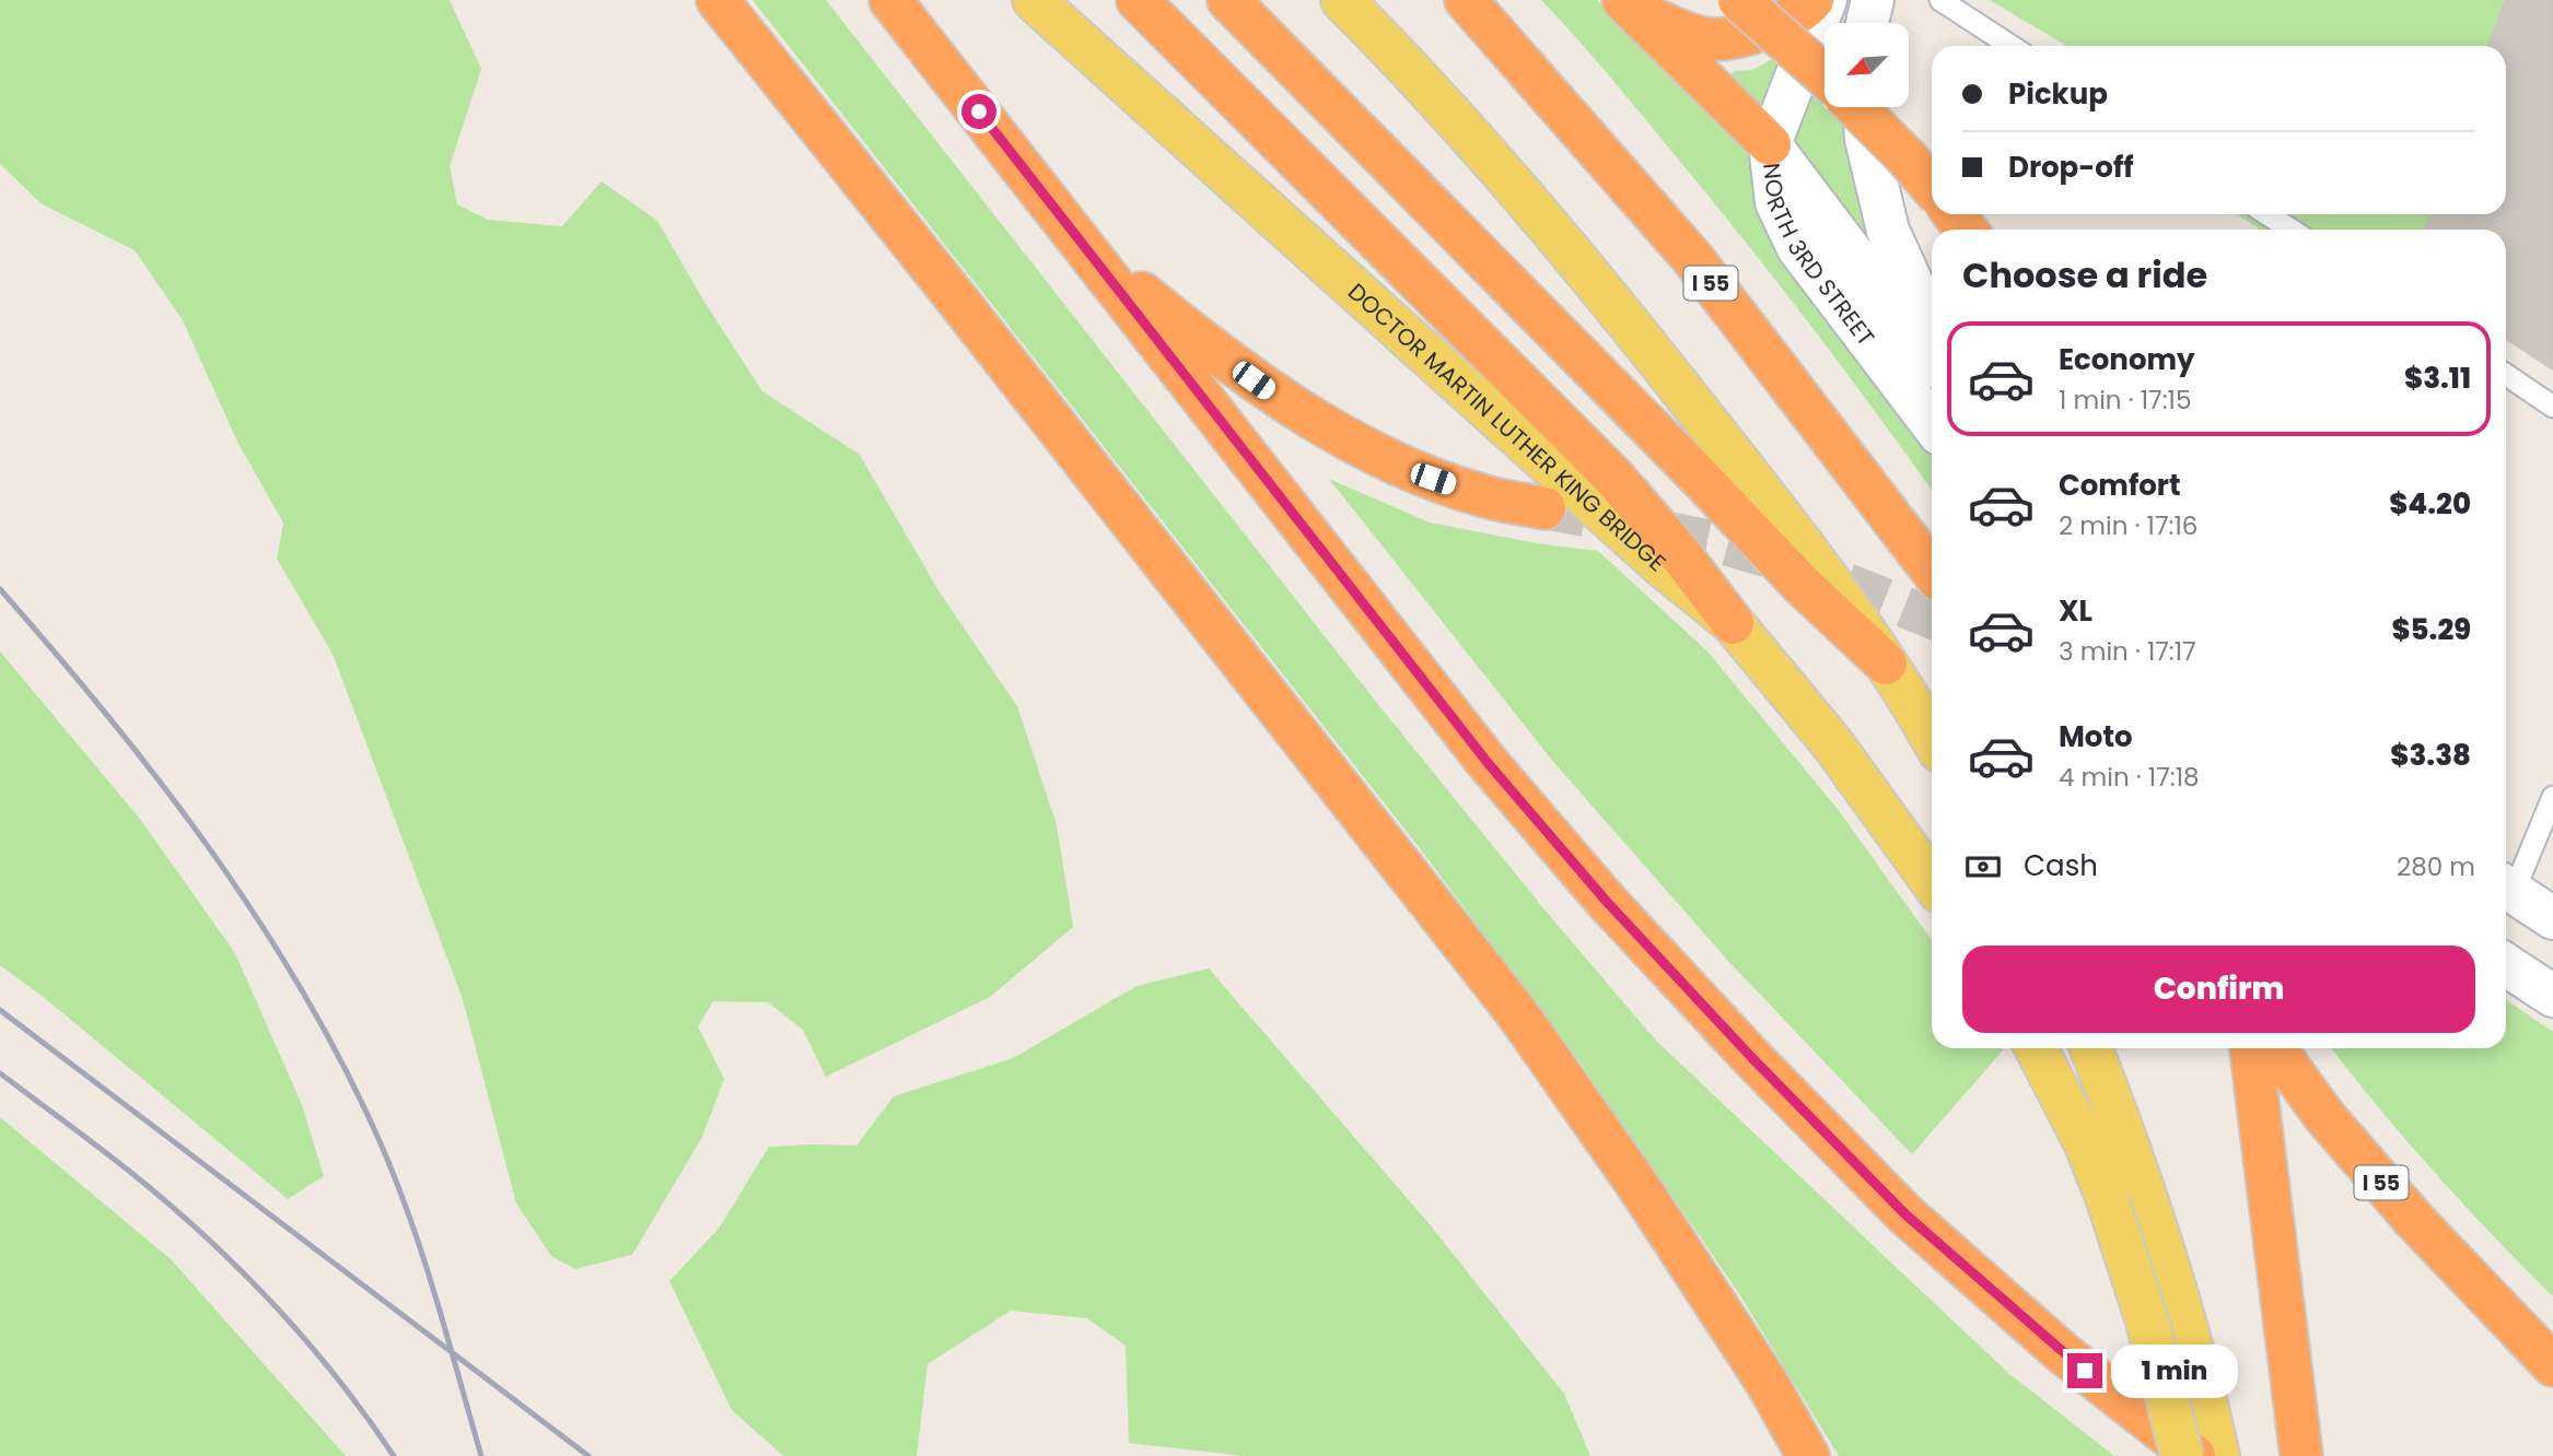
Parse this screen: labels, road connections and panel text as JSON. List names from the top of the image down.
{
  "streets": {
    "highway": ["I 55"],
    "main road": ["DOCTOR MARTIN LUTHER KING BRIDGE"],
    "street": ["NORTH 3RD STREET"]
  },
  "north": "bottom left",
  "page": {
    "banner": ["Pickup", "Drop-off"],
    "heading": "Choose a ride",
    "list": [
      {
        "name": "Economy",
        "note": "1 min · 17:15",
        "value": "$3.11"
      },
      {
        "name": "Comfort",
        "note": "2 min · 17:16",
        "value": "$4.20"
      },
      {
        "name": "XL",
        "note": "3 min · 17:17",
        "value": "$5.29"
      },
      {
        "name": "Moto",
        "note": "4 min · 17:18",
        "value": "$3.38"
      }
    ],
    "pay": ["Cash", "280 m"],
    "buttons": "Confirm",
    "bubble": "1 min"
  }
}
